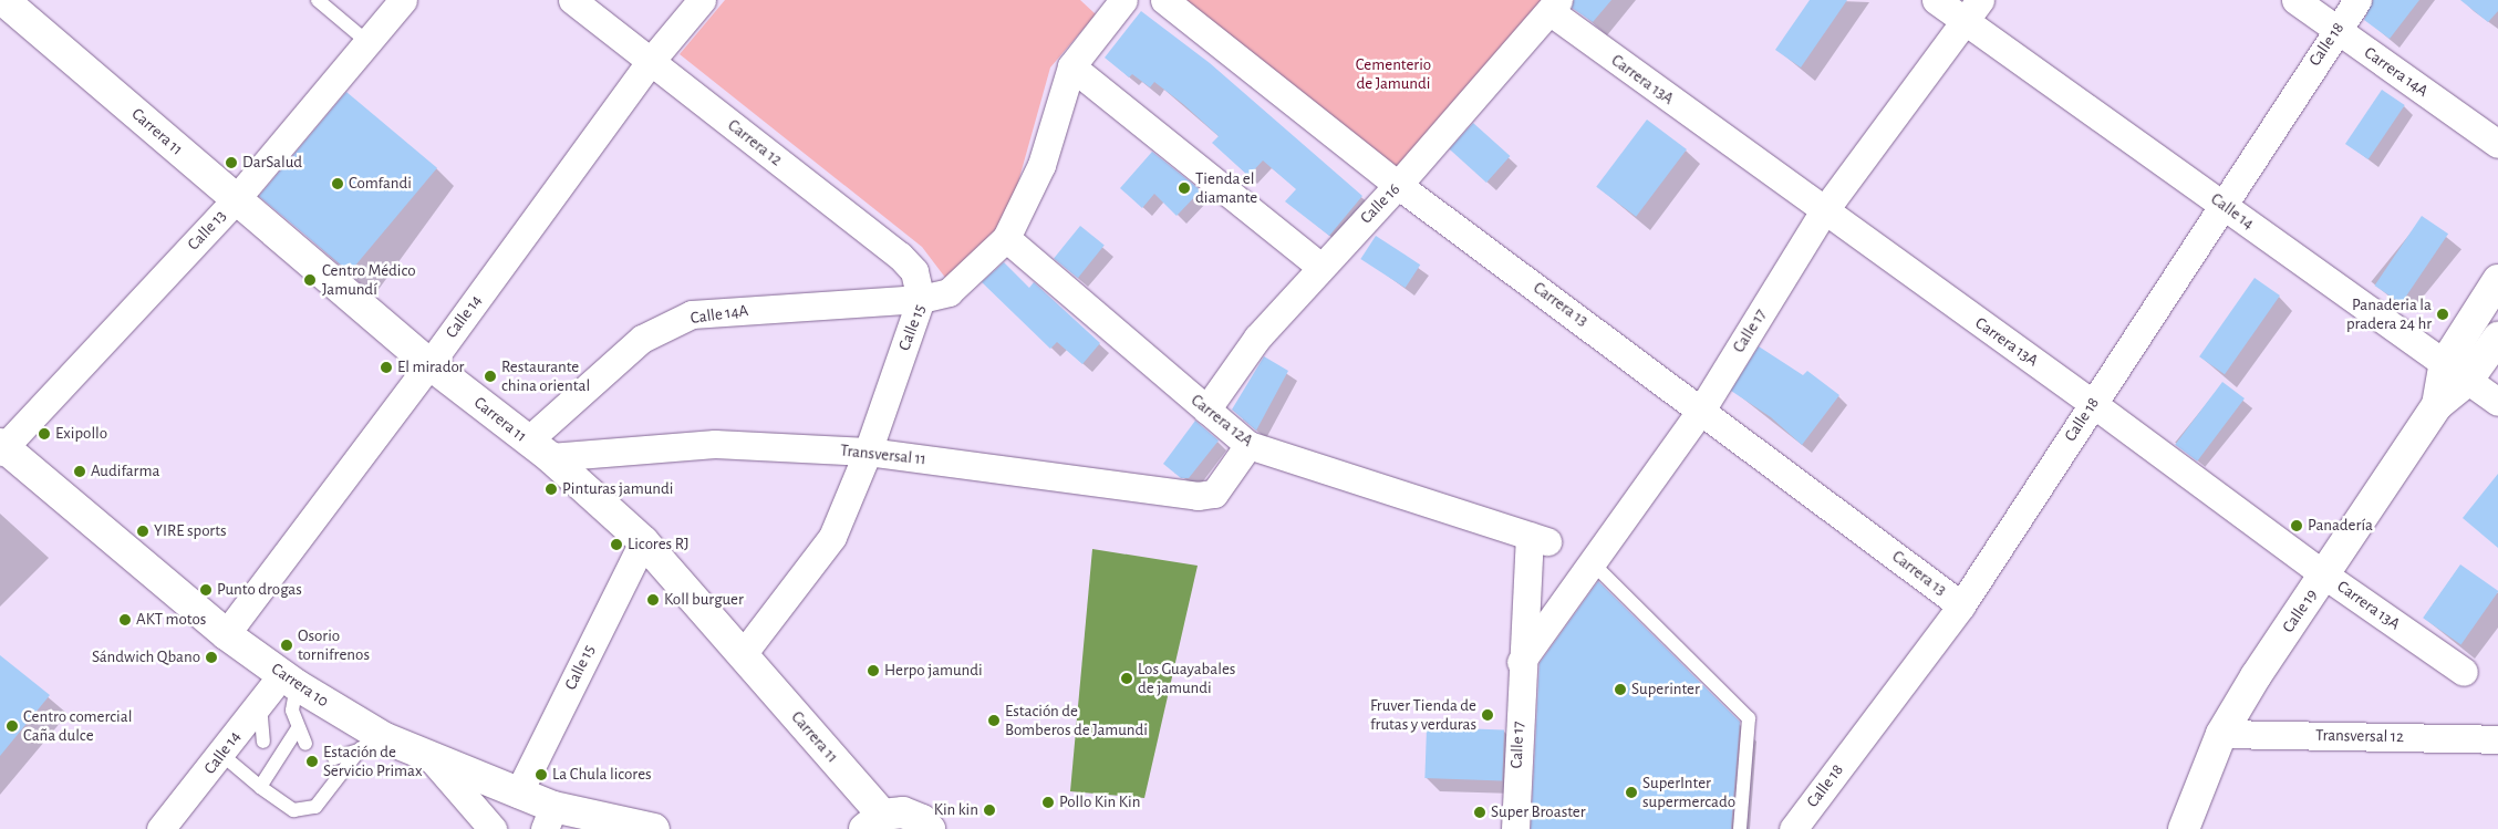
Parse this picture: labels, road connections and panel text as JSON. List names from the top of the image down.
{
  "streets": {
    "main road": ["Carrera 11", "Calle 19", "Carrera 10"],
    "street": [
      "Calle 18",
      "Carrera 14A",
      "Carrera 13A",
      "Carrera 12",
      "Calle 16",
      "Calle 14",
      "Calle 13",
      "Carrera 13",
      "Calle 14A",
      "Calle 15",
      "Calle 17",
      "Carrera 12A",
      "Transversal 11",
      "Transversal 12"
    ]
  },
  "crossings": [
    ["Calle 18", "Carrera 14A"],
    ["Calle 18", "Carrera 13A"],
    ["Calle 18", "Calle 14"],
    ["Calle 18", "Carrera 13"],
    ["Carrera 13A", "Calle 16"],
    ["Carrera 13A", "Calle 17"],
    ["Carrera 13A", "Calle 19"],
    ["Carrera 11", "Calle 14"],
    ["Carrera 11", "Calle 13"],
    ["Carrera 11", "Calle 14A"],
    ["Carrera 11", "Calle 15"],
    ["Carrera 11", "Transversal 11"],
    ["Carrera 12", "Calle 14"],
    ["Carrera 12", "Calle 14A"],
    ["Carrera 12", "Calle 15"],
    ["Calle 16", "Carrera 13"],
    ["Calle 16", "Carrera 12A"],
    ["Calle 14", "Calle 17"],
    ["Calle 14", "Calle 19"],
    ["Calle 14", "Carrera 10"],
    ["Calle 13", "Carrera 10"],
    ["Carrera 13", "Calle 17"],
    ["Calle 14A", "Calle 15"],
    ["Calle 14A", "Transversal 11"],
    ["Calle 15", "Carrera 12A"],
    ["Calle 15", "Transversal 11"],
    ["Calle 15", "Carrera 10"],
    ["Calle 17", "Carrera 12A"],
    ["Carrera 12A", "Transversal 11"],
    ["Calle 19", "Transversal 12"]
  ],
  "parks": ["Cementerio de Jamundi"],
  "places": [
    "DarSalud",
    "Comfandi",
    "Tienda el diamante",
    "Centro Médico Jamundí",
    "Panaderia la pradera 24 hr",
    "El mirador",
    "Restaurante china oriental",
    "Exipollo",
    "Audifarma",
    "Pinturas jamundi",
    "Panadería",
    "YIRE sports",
    "Licores RJ",
    "Punto drogas",
    "Koll burguer",
    "AKT motos",
    "Osorio tornifrenos",
    "Sándwich Qbano",
    "Herpo jamundi",
    "Los Guayabales de jamundi",
    "Superinter",
    "Fruver Tienda de frutas y verduras",
    "Estación de Bomberos de Jamundi",
    "Centro comercial Caña dulce",
    "Estación de Servicio Primax",
    "La Chula licores",
    "SuperInter supermercado",
    "Pollo Kin Kin",
    "Kin kin",
    "Super Broaster"
  ]
}
